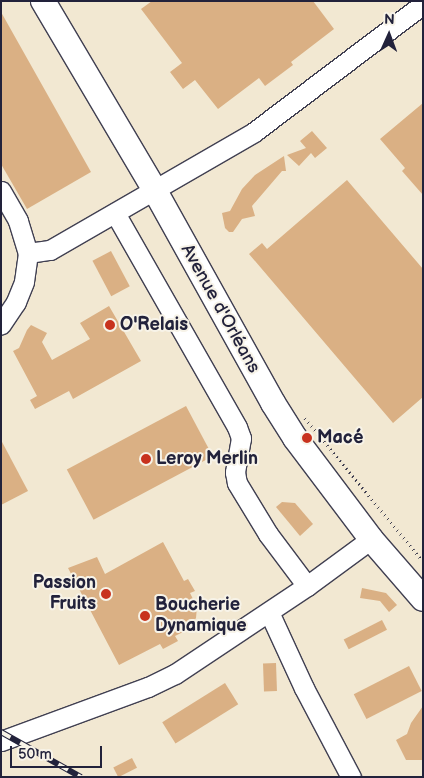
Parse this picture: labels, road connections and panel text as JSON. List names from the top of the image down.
{
  "streets": {
    "main road": ["Avenue d'Orléans"]
  },
  "places": [
    "O'Relais",
    "Macé",
    "Leroy Merlin",
    "Passion Fruits",
    "Boucherie Dynamique"
  ],
  "scale_bar": "50 m",
  "north": "top"
}
